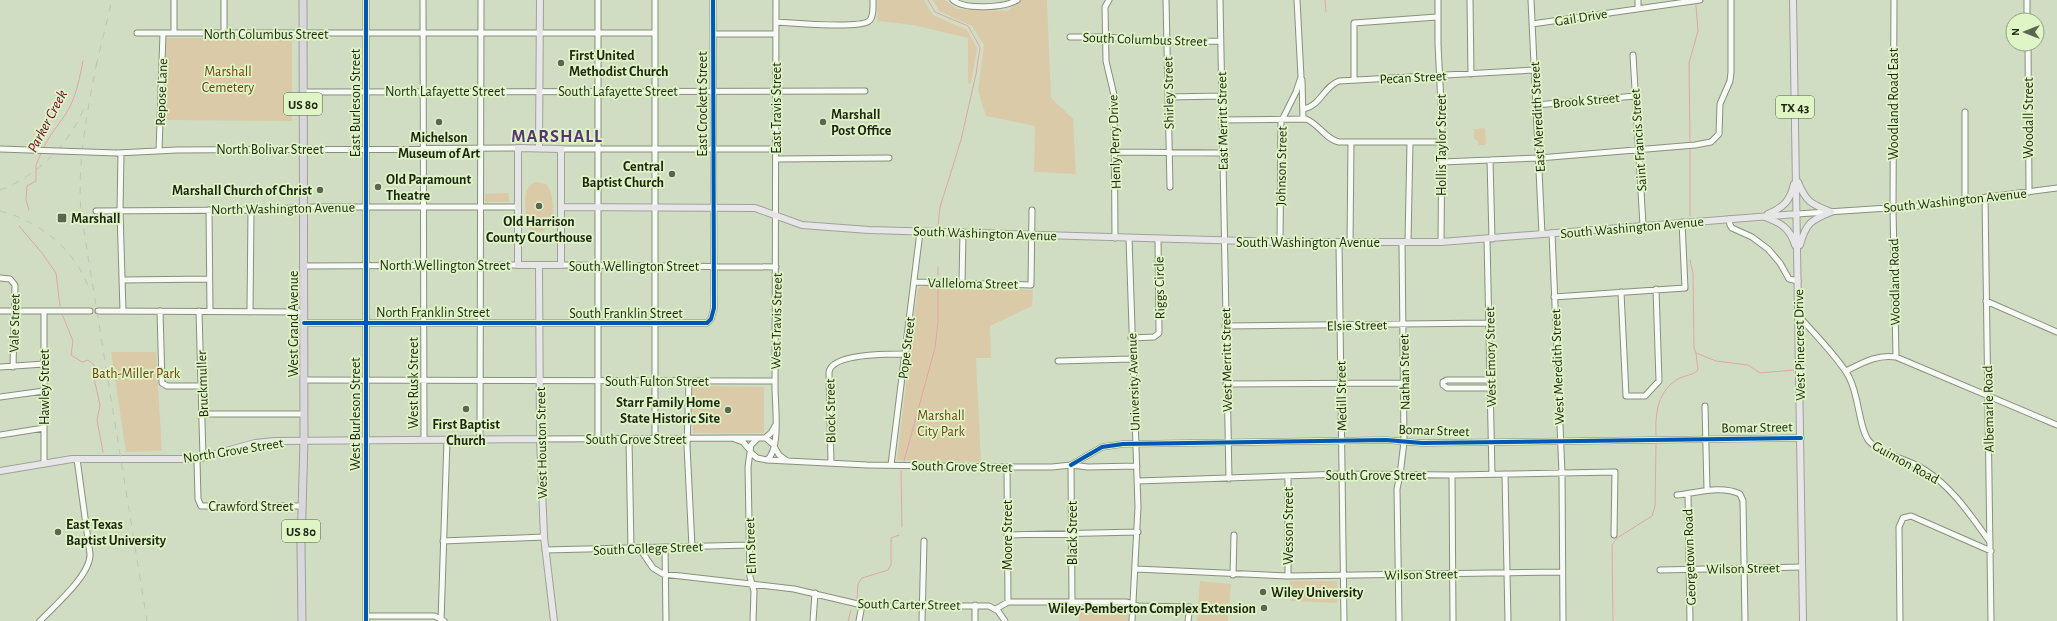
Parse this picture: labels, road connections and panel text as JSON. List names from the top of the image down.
{
  "streets": {
    "highway": ["US 80", "West Grand Avenue"],
    "main road": [
      "TX 43",
      "North Bolivar Street",
      "South Washington Avenue",
      "North Wellington Street",
      "South Wellington Street",
      "West Pinecrest Drive",
      "West Houston Street",
      "North Grove Street"
    ],
    "street": [
      "Gail Drive",
      "North Columbus Street",
      "South Columbus Street",
      "Pecan Street",
      "North Lafayette Street",
      "South Lafayette Street",
      "Repose Lane",
      "Shirley Street",
      "Brook Street",
      "East Burleson Street",
      "East Crockett Street",
      "Woodland Road East",
      "East Travis Street",
      "East Meredith Street",
      "Woodall Street",
      "East Merritt Street",
      "Saint Francis Street",
      "Henly Perry Drive",
      "Hollis Taylor Street",
      "Johnson Street",
      "North Washington Avenue",
      "Woodland Road",
      "Valleloma Street",
      "Riggs Circle",
      "North Franklin Street",
      "South Franklin Street",
      "West Travis Street",
      "Vale Street",
      "Elsie Street",
      "Pope Street",
      "West Emory Street",
      "West Merritt Street",
      "West Meredith Street",
      "Nathan Street",
      "South Fulton Street",
      "University Avenue",
      "West Rusk Street",
      "Bruckmuller",
      "Hawley Street",
      "Medill Street",
      "Albemarle Road",
      "Block Street",
      "West Burleson Street",
      "Bomar Street",
      "South Grove Street",
      "Guimon Road",
      "Crawford Street",
      "Wesson Street",
      "Black Street",
      "Moore Street",
      "Elm Street",
      "South College Street",
      "Georgetown Road",
      "Wilson Street",
      "South Carter Street"
    ]
  },
  "crossings": [
    ["Gail Drive", "East Meredith Street"],
    ["North Columbus Street", "Repose Lane"],
    ["North Columbus Street", "East Burleson Street"],
    ["North Columbus Street", "US 80"],
    ["North Columbus Street", "West Rusk Street"],
    ["South Columbus Street", "Shirley Street"],
    ["South Columbus Street", "East Merritt Street"],
    ["South Columbus Street", "Henly Perry Drive"],
    ["Pecan Street", "East Meredith Street"],
    ["Pecan Street", "Hollis Taylor Street"],
    ["Pecan Street", "Johnson Street"],
    ["North Lafayette Street", "South Lafayette Street"],
    ["North Lafayette Street", "East Burleson Street"],
    ["North Lafayette Street", "US 80"],
    ["North Lafayette Street", "West Rusk Street"],
    ["South Lafayette Street", "East Crockett Street"],
    ["South Lafayette Street", "East Travis Street"],
    ["Repose Lane", "North Bolivar Street"],
    ["Brook Street", "East Meredith Street"],
    ["Brook Street", "Saint Francis Street"],
    ["East Burleson Street", "North Bolivar Street"],
    ["East Burleson Street", "North Washington Avenue"],
    ["East Burleson Street", "West Burleson Street"],
    ["US 80", "North Bolivar Street"],
    ["US 80", "North Washington Avenue"],
    ["US 80", "West Grand Avenue"],
    ["East Crockett Street", "South Washington Avenue"],
    ["East Crockett Street", "South Wellington Street"],
    ["East Crockett Street", "South Franklin Street"],
    ["Woodland Road East", "South Washington Avenue"],
    ["Woodland Road East", "Woodland Road"],
    ["TX 43", "South Washington Avenue"],
    ["TX 43", "West Pinecrest Drive"],
    ["East Travis Street", "South Washington Avenue"],
    ["East Travis Street", "West Travis Street"],
    ["East Meredith Street", "South Washington Avenue"],
    ["Woodall Street", "South Washington Avenue"],
    ["East Merritt Street", "South Washington Avenue"],
    ["East Merritt Street", "West Merritt Street"],
    ["Saint Francis Street", "South Washington Avenue"],
    ["Henly Perry Drive", "South Washington Avenue"],
    ["Hollis Taylor Street", "South Washington Avenue"],
    ["North Bolivar Street", "West Rusk Street"],
    ["Johnson Street", "South Washington Avenue"],
    ["South Washington Avenue", "Woodland Road"],
    ["South Washington Avenue", "Valleloma Street"],
    ["South Washington Avenue", "Riggs Circle"],
    ["South Washington Avenue", "West Travis Street"],
    ["South Washington Avenue", "West Pinecrest Drive"],
    ["South Washington Avenue", "Pope Street"],
    ["South Washington Avenue", "West Emory Street"],
    ["South Washington Avenue", "West Merritt Street"],
    ["South Washington Avenue", "West Meredith Street"],
    ["South Washington Avenue", "Nathan Street"],
    ["South Washington Avenue", "University Avenue"],
    ["South Washington Avenue", "Medill Street"],
    ["South Washington Avenue", "Albemarle Road"],
    ["North Washington Avenue", "West Grand Avenue"],
    ["North Washington Avenue", "West Rusk Street"],
    ["North Washington Avenue", "West Burleson Street"],
    ["North Wellington Street", "South Wellington Street"],
    ["North Wellington Street", "West Grand Avenue"],
    ["North Wellington Street", "West Rusk Street"],
    ["North Wellington Street", "West Burleson Street"],
    ["North Wellington Street", "West Houston Street"],
    ["South Wellington Street", "West Travis Street"],
    ["South Wellington Street", "West Houston Street"],
    ["Valleloma Street", "Pope Street"],
    ["Riggs Circle", "University Avenue"],
    ["North Franklin Street", "South Franklin Street"],
    ["North Franklin Street", "West Grand Avenue"],
    ["North Franklin Street", "West Rusk Street"],
    ["North Franklin Street", "West Burleson Street"],
    ["North Franklin Street", "West Houston Street"],
    ["South Franklin Street", "West Houston Street"],
    ["West Travis Street", "South Fulton Street"],
    ["West Travis Street", "South Grove Street"],
    ["West Travis Street", "Elm Street"],
    ["West Grand Avenue", "South Fulton Street"],
    ["West Grand Avenue", "North Grove Street"],
    ["West Grand Avenue", "Crawford Street"],
    ["Elsie Street", "West Emory Street"],
    ["Elsie Street", "West Merritt Street"],
    ["Elsie Street", "Nathan Street"],
    ["Elsie Street", "Medill Street"],
    ["West Pinecrest Drive", "Bomar Street"],
    ["West Pinecrest Drive", "Guimon Road"],
    ["West Pinecrest Drive", "Wilson Street"],
    ["Pope Street", "Block Street"],
    ["Pope Street", "South Grove Street"],
    ["West Emory Street", "Bomar Street"],
    ["West Emory Street", "South Grove Street"],
    ["West Merritt Street", "Bomar Street"],
    ["West Merritt Street", "South Grove Street"],
    ["West Meredith Street", "Bomar Street"],
    ["West Meredith Street", "South Grove Street"],
    ["West Meredith Street", "Wilson Street"],
    ["Nathan Street", "Bomar Street"],
    ["Nathan Street", "South Grove Street"],
    ["Nathan Street", "Wilson Street"],
    ["South Fulton Street", "West Rusk Street"],
    ["South Fulton Street", "West Burleson Street"],
    ["South Fulton Street", "West Houston Street"],
    ["University Avenue", "Bomar Street"],
    ["University Avenue", "South Grove Street"],
    ["University Avenue", "Wilson Street"],
    ["West Rusk Street", "North Grove Street"],
    ["Bruckmuller", "North Grove Street"],
    ["Bruckmuller", "Crawford Street"],
    ["Hawley Street", "North Grove Street"],
    ["Medill Street", "Bomar Street"],
    ["Medill Street", "South Grove Street"],
    ["Medill Street", "Wilson Street"],
    ["Albemarle Road", "Guimon Road"],
    ["Block Street", "South Grove Street"],
    ["West Burleson Street", "North Grove Street"],
    ["Bomar Street", "South Grove Street"],
    ["Bomar Street", "Black Street"],
    ["South Grove Street", "West Houston Street"],
    ["South Grove Street", "North Grove Street"],
    ["South Grove Street", "Wesson Street"],
    ["South Grove Street", "Black Street"],
    ["South Grove Street", "Moore Street"],
    ["South Grove Street", "Elm Street"],
    ["West Houston Street", "North Grove Street"],
    ["West Houston Street", "South College Street"],
    ["Wesson Street", "Wilson Street"],
    ["Elm Street", "South College Street"],
    ["Elm Street", "South Carter Street"],
    ["South College Street", "South Carter Street"],
    ["Georgetown Road", "Wilson Street"]
  ],
  "districts": ["MARSHALL"],
  "water": ["Parker Creek"],
  "parks": ["Marshall Cemetery", "Bath-Miller Park", "Marshall City Park"],
  "places": {
    "other": [
      "First United Methodist Church",
      "Michelson Museum of Art",
      "Marshall Post Office",
      "Central Baptist Church",
      "Old Paramount Theatre",
      "Marshall Church of Christ",
      "Old Harrison County Courthouse",
      "First Baptist Church",
      "Starr Family Home State Historic Site",
      "East Texas Baptist University",
      "Wiley University",
      "Wiley-Pemberton Complex Extension"
    ],
    "transit": ["Marshall"]
  },
  "north": "left"
}
